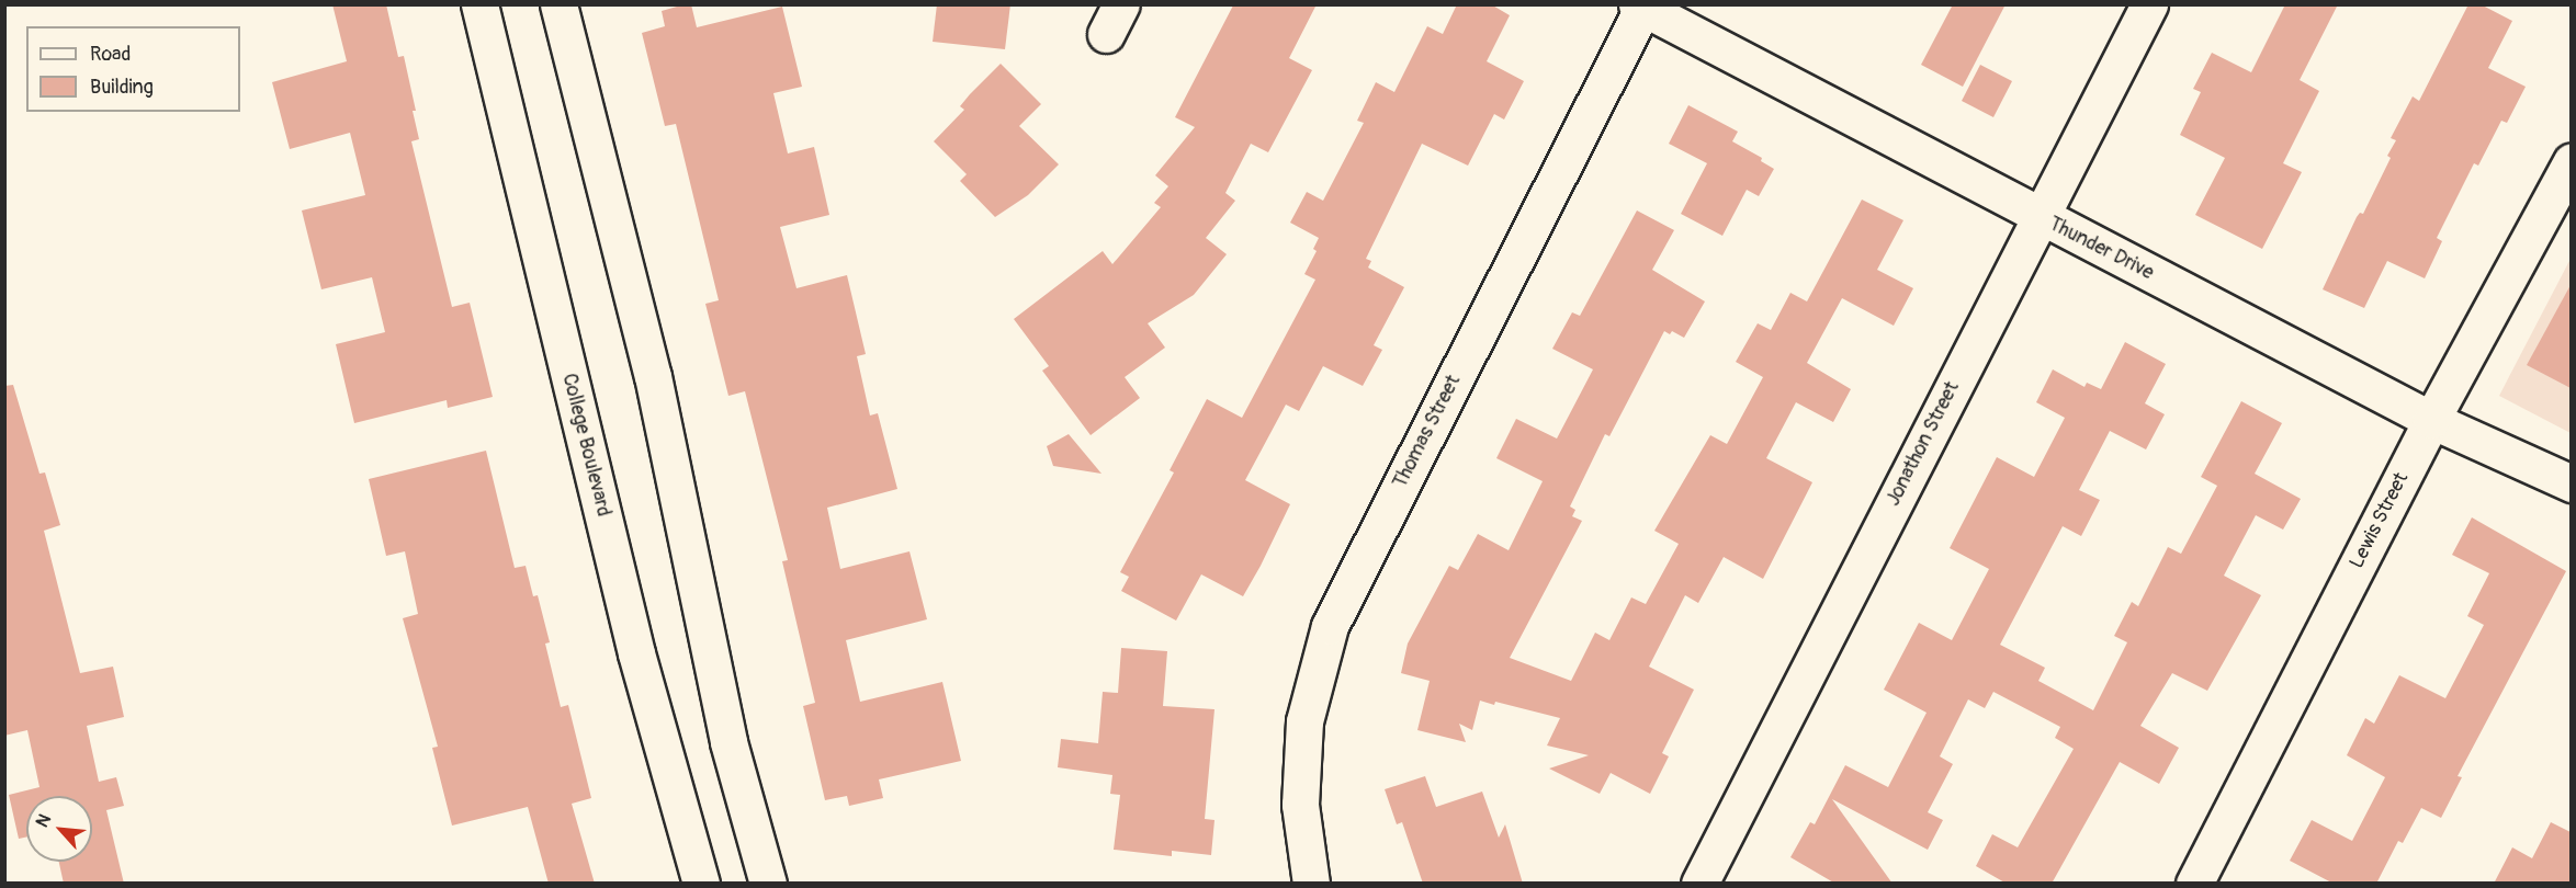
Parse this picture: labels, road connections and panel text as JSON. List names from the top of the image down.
{
  "streets": {
    "street": [
      "Thunder Drive",
      "Thomas Street",
      "Jonathon Street",
      "College Boulevard",
      "Lewis Street"
    ]
  },
  "crossings": [
    ["Thunder Drive", "Thomas Street"],
    ["Thunder Drive", "Jonathon Street"],
    ["Thunder Drive", "Lewis Street"]
  ],
  "legend": ["Road", "Building"],
  "north": "top left"
}
